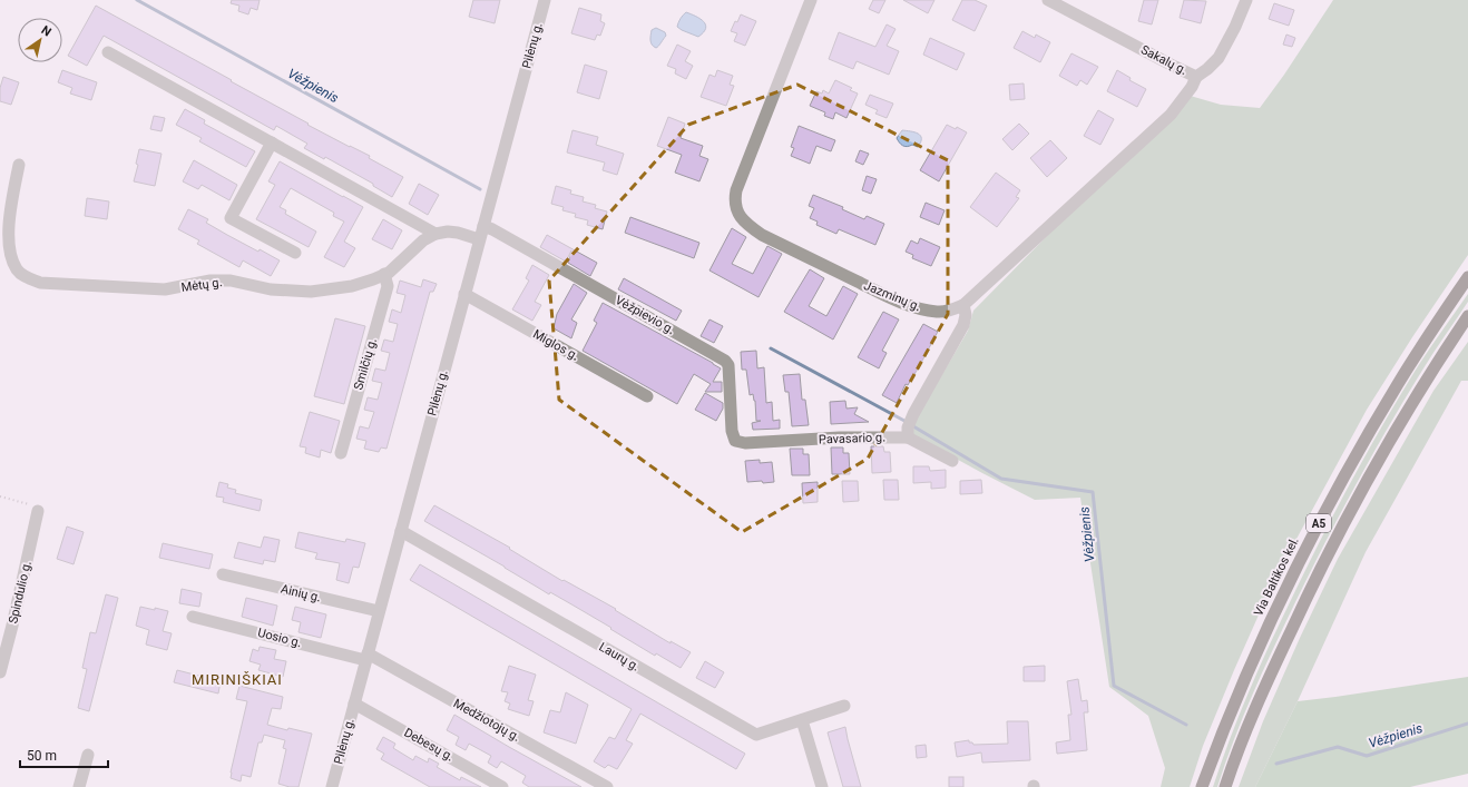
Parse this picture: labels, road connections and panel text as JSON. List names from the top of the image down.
{
  "streets": {
    "highway": ["A5", "Via Baltikos kel."],
    "street": [
      "Pilėnų g.",
      "Sakalų g.",
      "Mėtų g.",
      "Jazminų g.",
      "Vėžpievio g.",
      "Miglos g.",
      "Smilčių g.",
      "Pavasario g.",
      "Spindulio g.",
      "Ainių g.",
      "Uosio g.",
      "Laurų g.",
      "Medžiotojų g.",
      "Debesų g."
    ]
  },
  "crossings": [
    ["Pilėnų g.", "Vėžpievio g."],
    ["Pilėnų g.", "Miglos g."],
    ["Pilėnų g.", "Ainių g."],
    ["Pilėnų g.", "Uosio g."],
    ["Pilėnų g.", "Laurų g."],
    ["Pilėnų g.", "Medžiotojų g."],
    ["Pilėnų g.", "Debesų g."],
    ["Sakalų g.", "Jazminų g."],
    ["Mėtų g.", "Smilčių g."],
    ["Vėžpievio g.", "Pavasario g."],
    ["Uosio g.", "Medžiotojų g."]
  ],
  "districts": ["MIRINIŠKIAI"],
  "water": ["Vėžpienis"],
  "scale_bar": "50 m",
  "north": "top right"
}
